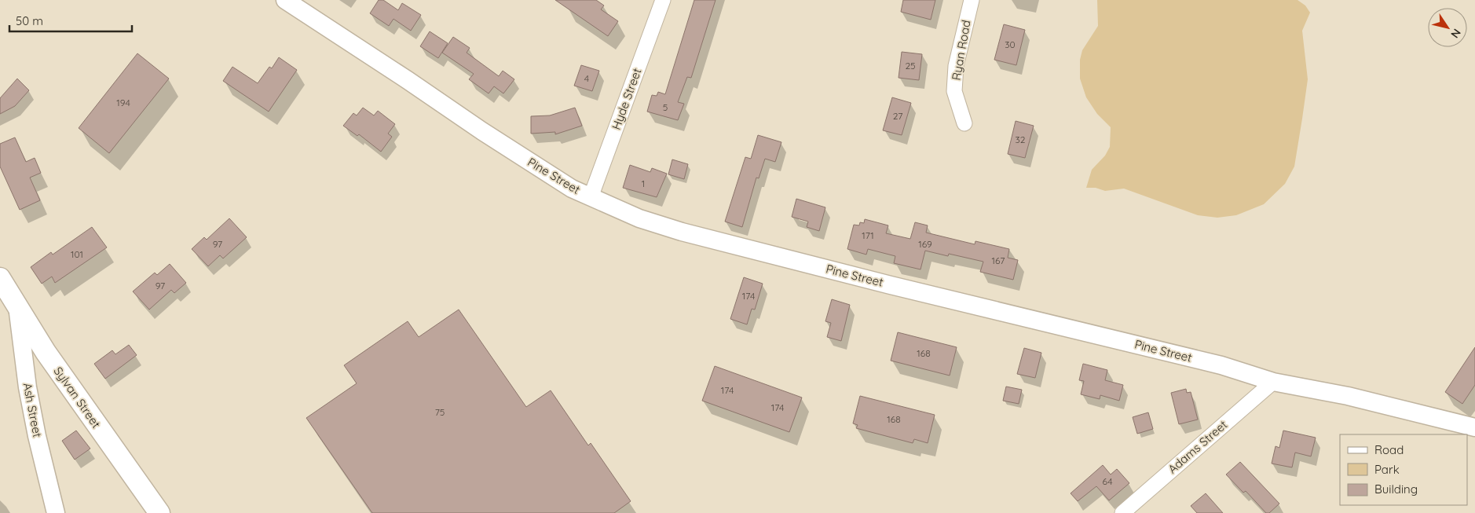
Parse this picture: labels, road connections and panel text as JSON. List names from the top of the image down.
{
  "streets": {
    "main road": ["Sylvan Street"],
    "street": [
      "Ryan Road",
      "Hyde Street",
      "Pine Street",
      "Ash Street",
      "Adams Street"
    ]
  },
  "crossings": [
    ["Hyde Street", "Pine Street"],
    ["Pine Street", "Adams Street"],
    ["Sylvan Street", "Ash Street"]
  ],
  "house_numbers": [
    "30",
    "25",
    "4",
    "194",
    "5",
    "27",
    "32",
    "1",
    "171",
    "97",
    "169",
    "101",
    "167",
    "97",
    "174",
    "168",
    "174",
    "174",
    "75",
    "168",
    "64"
  ],
  "legend": ["Road", "Park", "Building"],
  "scale_bar": "50 m",
  "north": "bottom right"
}
